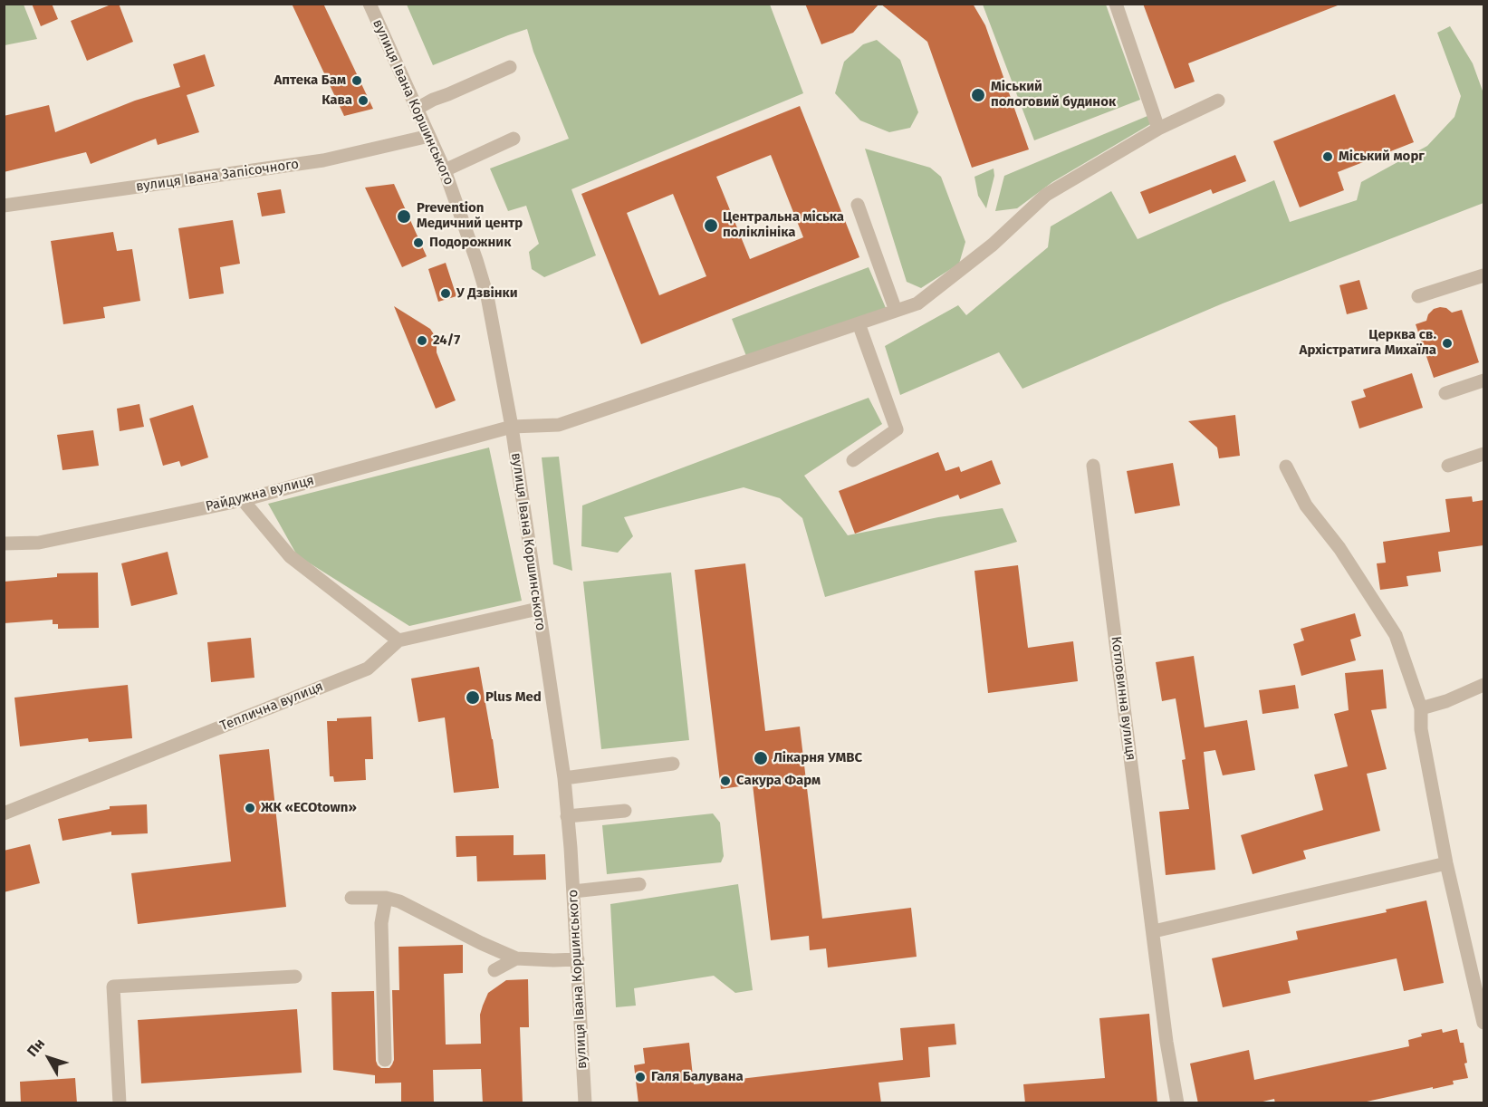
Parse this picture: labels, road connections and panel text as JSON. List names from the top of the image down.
{
  "streets": {
    "street": [
      "вулиця Івана Коршинського",
      "вулиця Івана Запісочного",
      "Райдужна вулиця",
      "Котловинна вулиця",
      "Теплична вулиця"
    ]
  },
  "crossings": [
    ["вулиця Івана Коршинського", "вулиця Івана Запісочного"],
    ["вулиця Івана Коршинського", "Райдужна вулиця"],
    ["вулиця Івана Коршинського", "Теплична вулиця"]
  ],
  "places": [
    "Аптека Бам",
    "Міський пологовий будинок",
    "Кава",
    "Міський морг",
    "Prevention Медичний центр",
    "Центральна міська поліклініка",
    "Подорожник",
    "У Дзвінки",
    "24/7",
    "Церква св. Архістратига Михаїла",
    "Plus Med",
    "Лікарня УМВС",
    "Сакура Фарм",
    "ЖК «ECOtown»",
    "Галя Балувана"
  ],
  "north": "top left"
}
